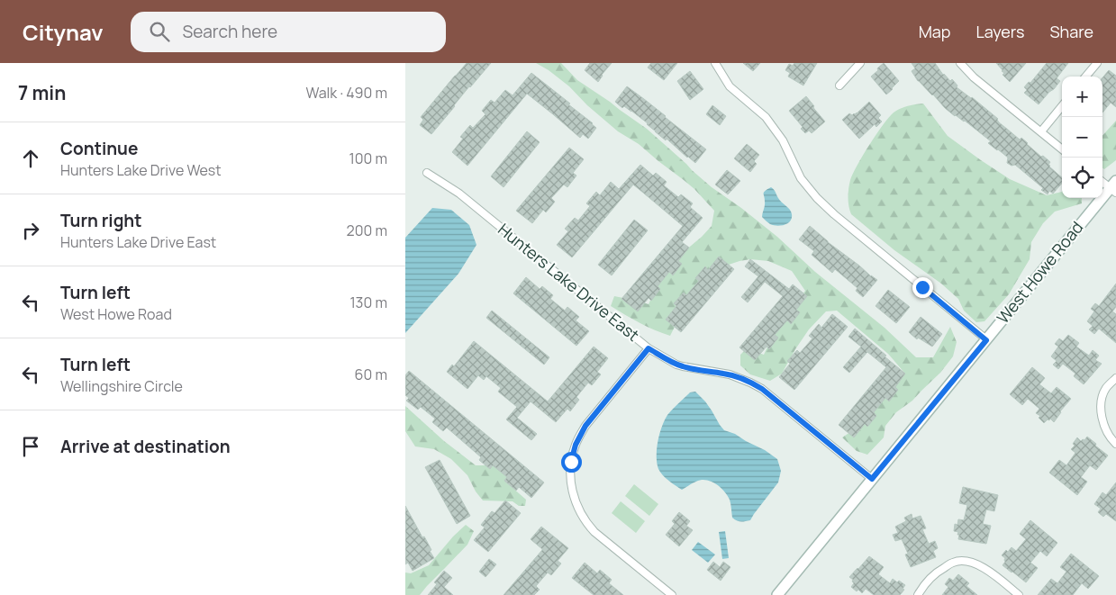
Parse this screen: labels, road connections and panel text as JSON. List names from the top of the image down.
{
  "streets": {
    "main road": ["West Howe Road"],
    "street": ["Hunters Lake Drive East"]
  },
  "crossings": [
    ["West Howe Road", "Hunters Lake Drive East"]
  ],
  "page": {
    "header": "Citynav",
    "search": "Search here",
    "nav": ["Map", "Layers", "Share"],
    "heading": ["7 min", "Walk · 490 m"],
    "map_buttons": ["+", "−"],
    "list": [
      ["Continue", "Hunters Lake Drive West", "100 m"],
      ["Turn right", "Hunters Lake Drive East", "200 m"],
      ["Turn left", "West Howe Road", "130 m"],
      ["Turn left", "Wellingshire Circle", "60 m"],
      "Arrive at destination"
    ]
  }
}
